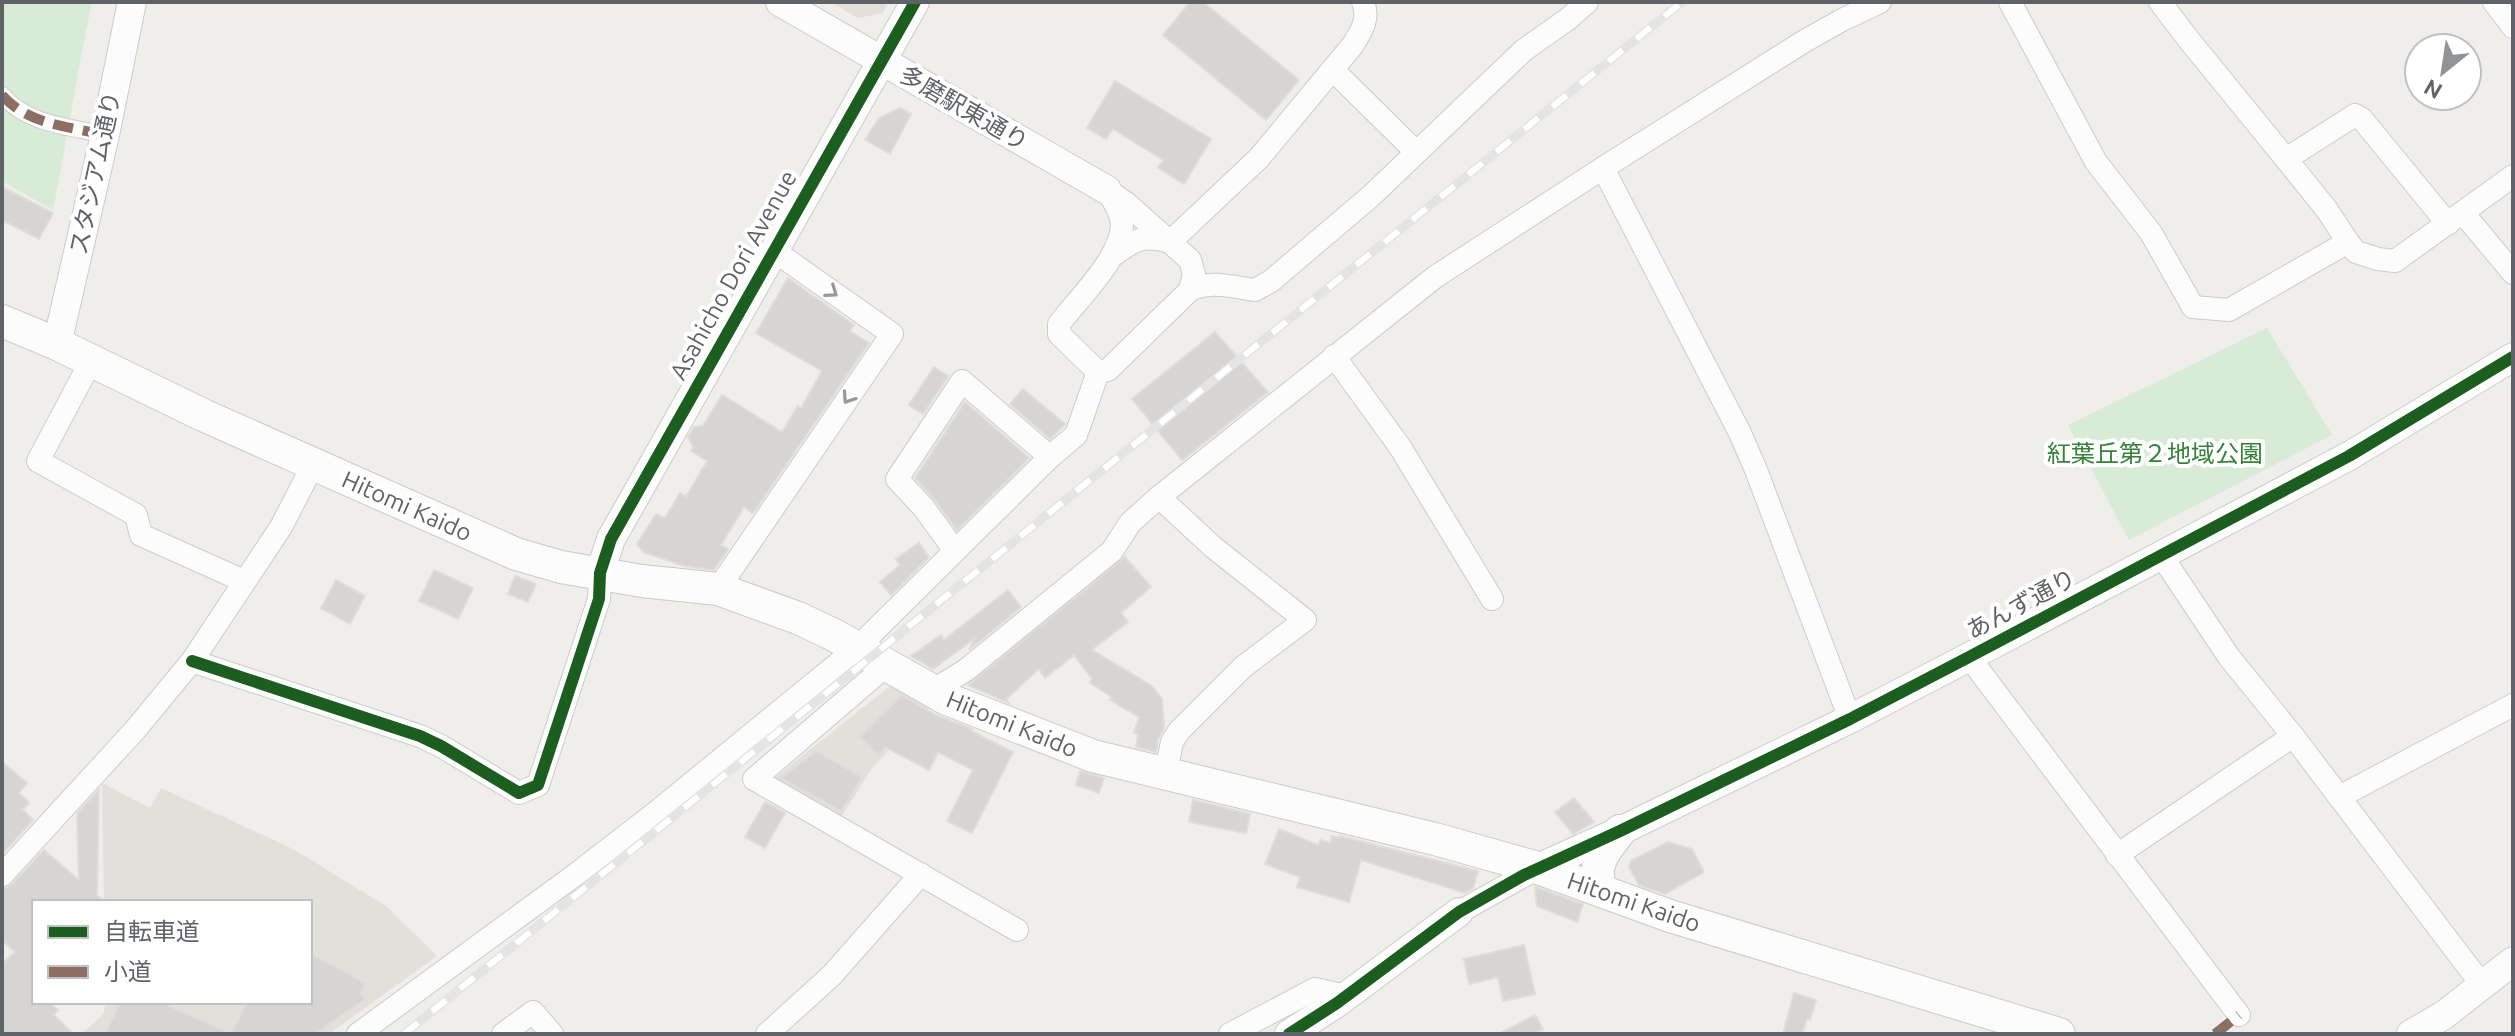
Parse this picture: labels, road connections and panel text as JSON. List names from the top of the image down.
{
  "streets": {
    "main road": ["Hitomi Kaido"],
    "street": [
      "多磨駅東通り",
      "スタジアム通り",
      "Asahicho Dori Avenue",
      "あんず通り"
    ]
  },
  "crossings": [
    ["多磨駅東通り", "Asahicho Dori Avenue"],
    ["スタジアム通り", "Hitomi Kaido"],
    ["Asahicho Dori Avenue", "Hitomi Kaido"],
    ["Hitomi Kaido", "あんず通り"]
  ],
  "parks": ["紅葉丘第２地域公園"],
  "legend": ["自転車道", "小道"],
  "north": "bottom left"
}
